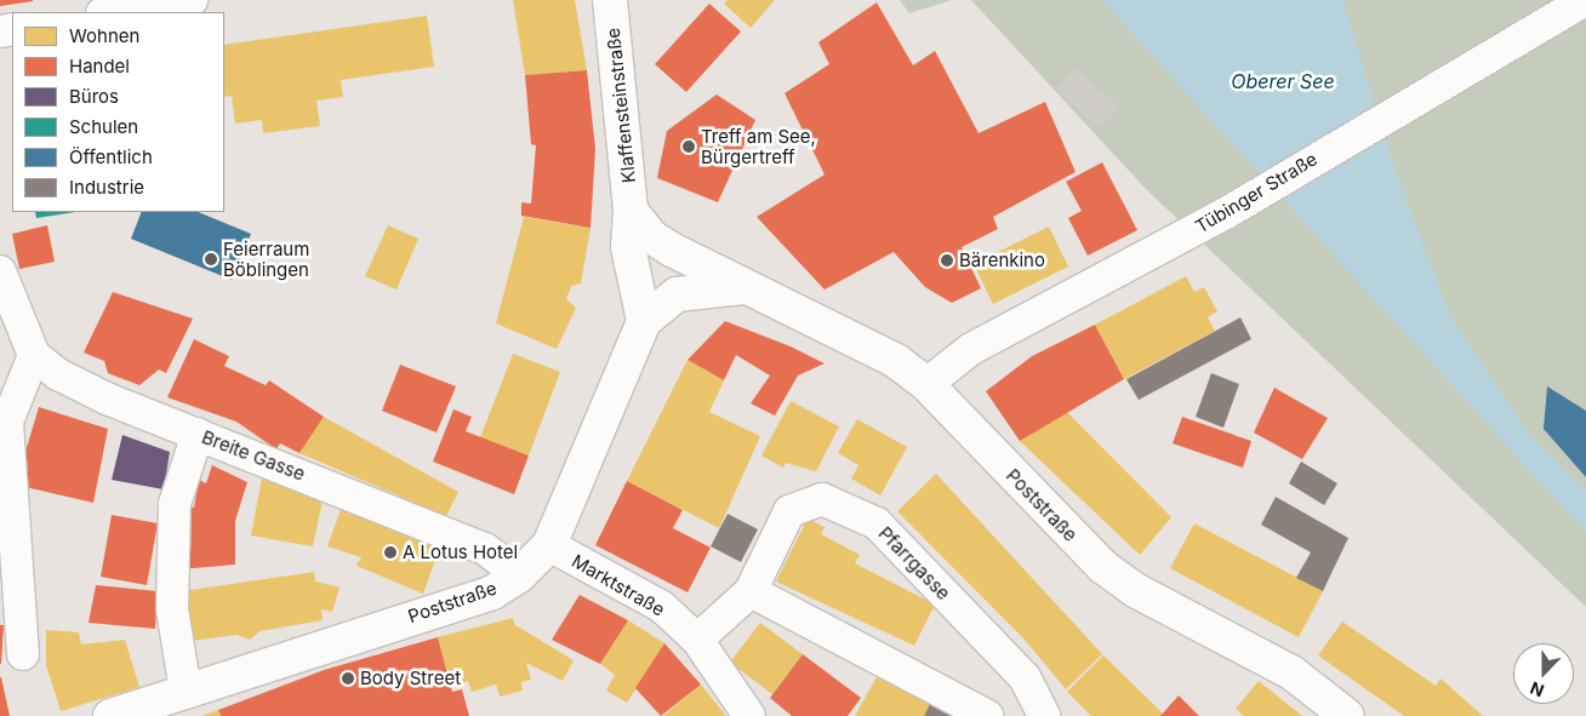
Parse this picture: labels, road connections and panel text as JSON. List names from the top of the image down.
{
  "streets": {
    "main road": ["Klaffensteinstraße", "Poststraße"],
    "street": [
      "Tübinger Straße",
      "Breite Gasse",
      "Pfarrgasse",
      "Marktstraße"
    ]
  },
  "crossings": [
    ["Klaffensteinstraße", "Poststraße"],
    ["Tübinger Straße", "Poststraße"],
    ["Breite Gasse", "Poststraße"],
    ["Poststraße", "Marktstraße"],
    ["Pfarrgasse", "Marktstraße"]
  ],
  "water": ["Oberer See"],
  "places": [
    "Treff am See, Bürgertreff",
    "Feierraum Böblingen",
    "Bärenkino",
    "A Lotus Hotel",
    "Body Street"
  ],
  "legend": [
    "Wohnen",
    "Handel",
    "Büros",
    "Schulen",
    "Öffentlich",
    "Industrie"
  ],
  "north": "bottom"
}
